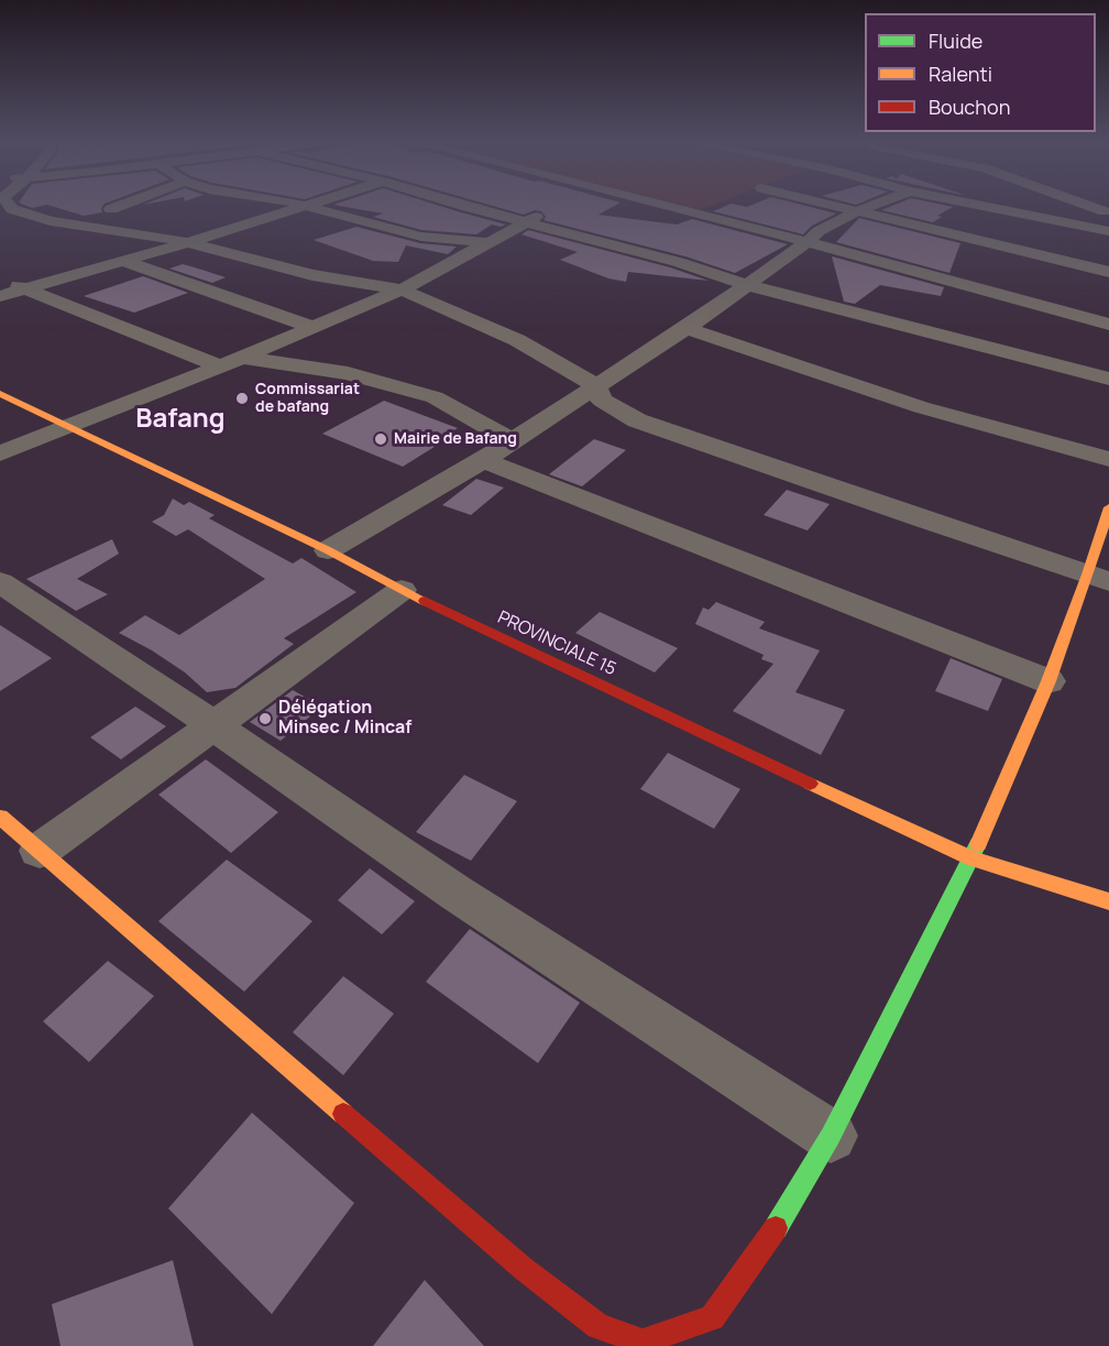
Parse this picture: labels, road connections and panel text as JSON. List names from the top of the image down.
{
  "streets": {
    "street": ["PROVINCIALE 15"]
  },
  "districts": ["Bafang"],
  "places": ["Commissariat de bafang", "Mairie de Bafang", "Délégation Minsec / Mincaf"],
  "legend": ["Fluide", "Ralenti", "Bouchon"]
}
